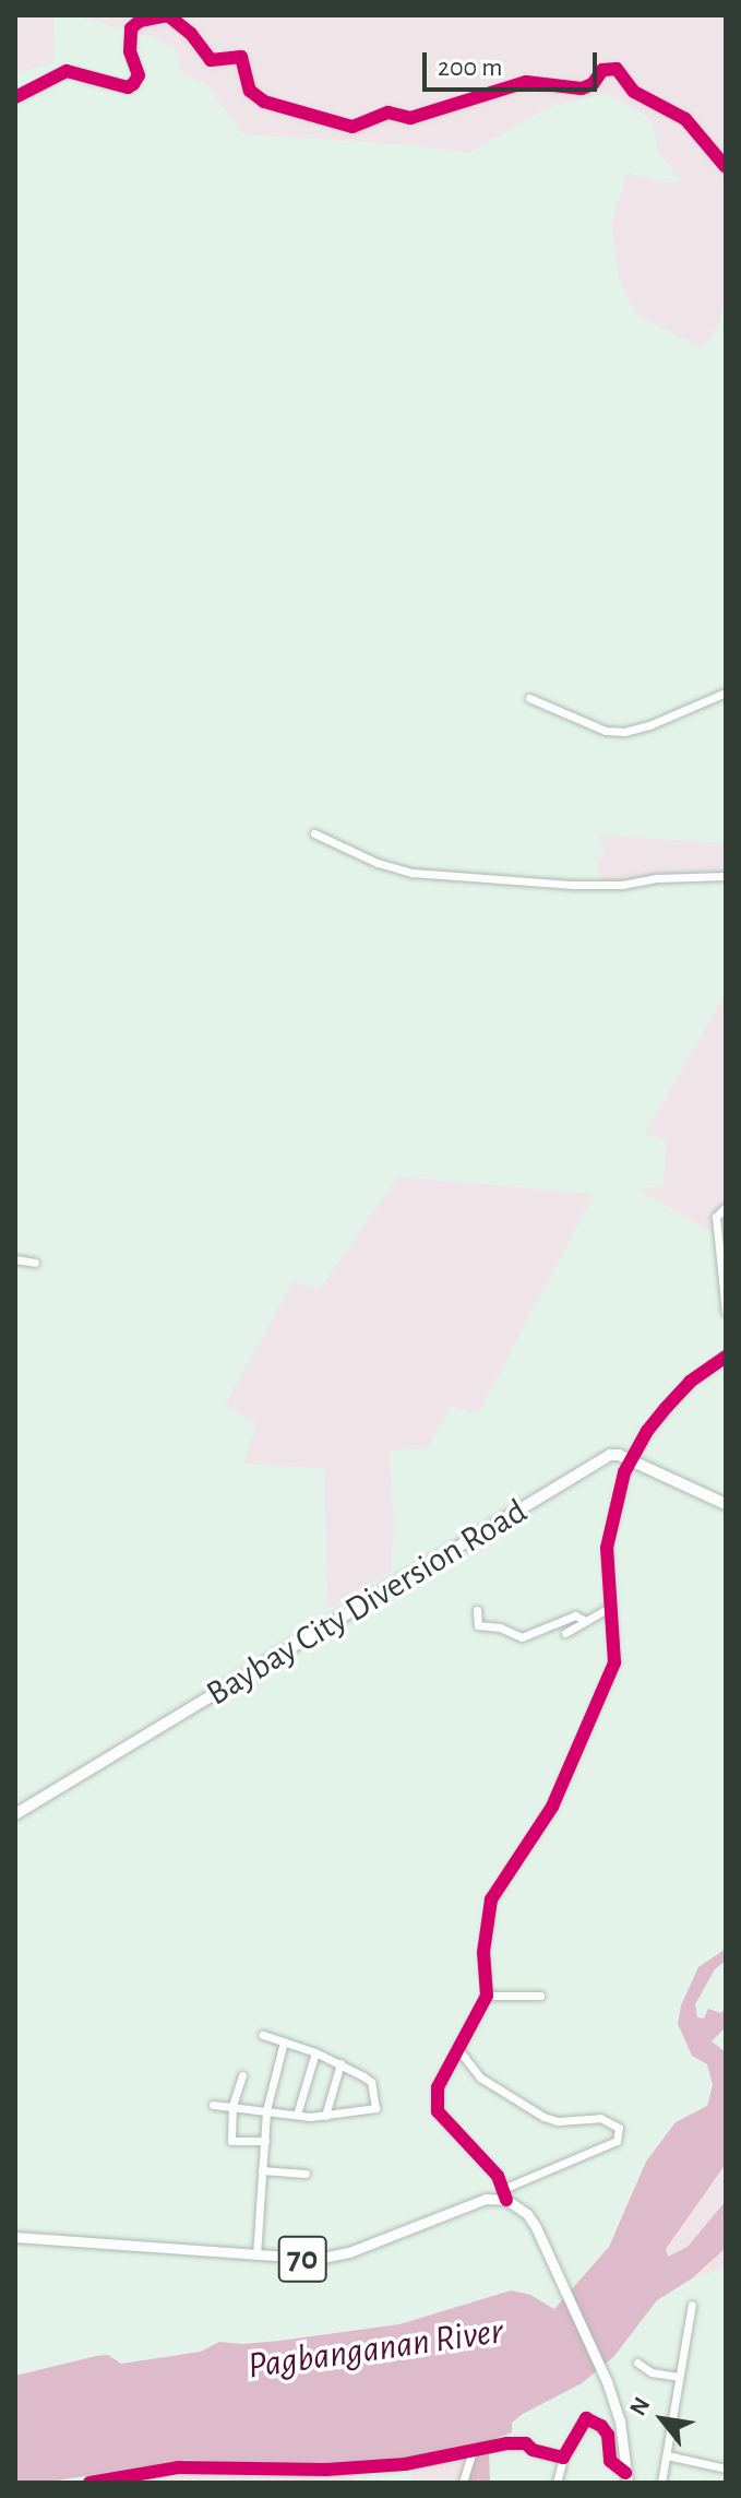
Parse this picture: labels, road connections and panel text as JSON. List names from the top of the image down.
{
  "streets": {
    "highway": ["Baybay City Diversion Road"],
    "main road": ["70"]
  },
  "water": ["Pagbanganan River"],
  "scale_bar": "200 m",
  "north": "top left"
}
